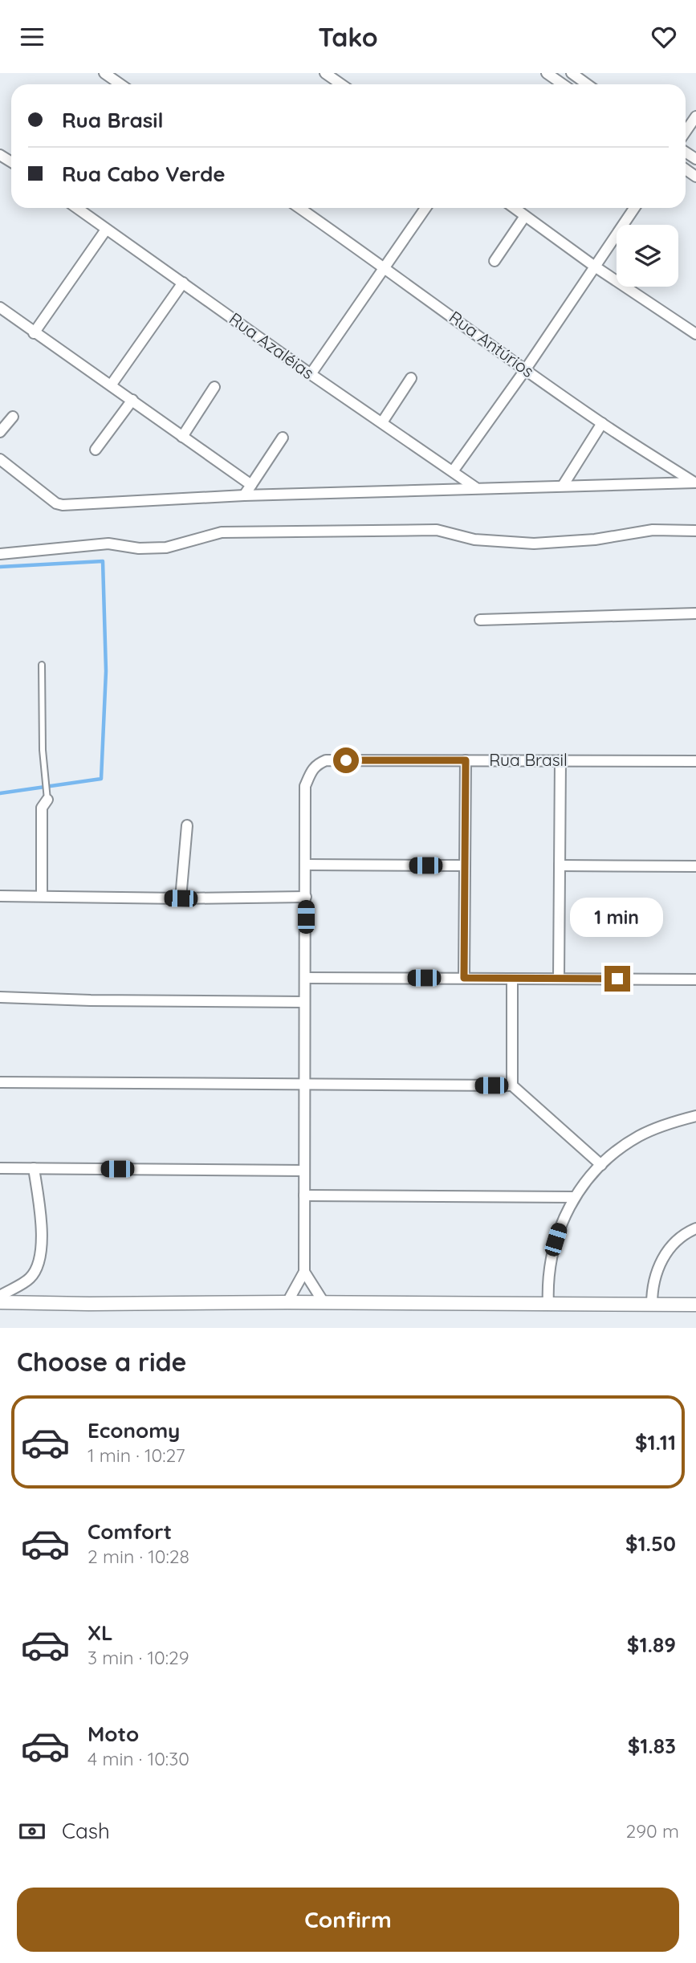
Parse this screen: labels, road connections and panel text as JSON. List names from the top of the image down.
{
  "streets": {
    "street": ["Rua Antúrios", "Rua Azaléias", "Rua Brasil"]
  },
  "page": {
    "header": "Tako",
    "banner": ["Rua Brasil", "Rua Cabo Verde"],
    "bubble": "1 min",
    "heading": "Choose a ride",
    "list": [
      {
        "name": "Economy",
        "note": "1 min · 10:27",
        "value": "$1.11"
      },
      {
        "name": "Comfort",
        "note": "2 min · 10:28",
        "value": "$1.50"
      },
      {
        "name": "XL",
        "note": "3 min · 10:29",
        "value": "$1.89"
      },
      {
        "name": "Moto",
        "note": "4 min · 10:30",
        "value": "$1.83"
      }
    ],
    "pay": ["Cash", "290 m"],
    "buttons": "Confirm"
  }
}
